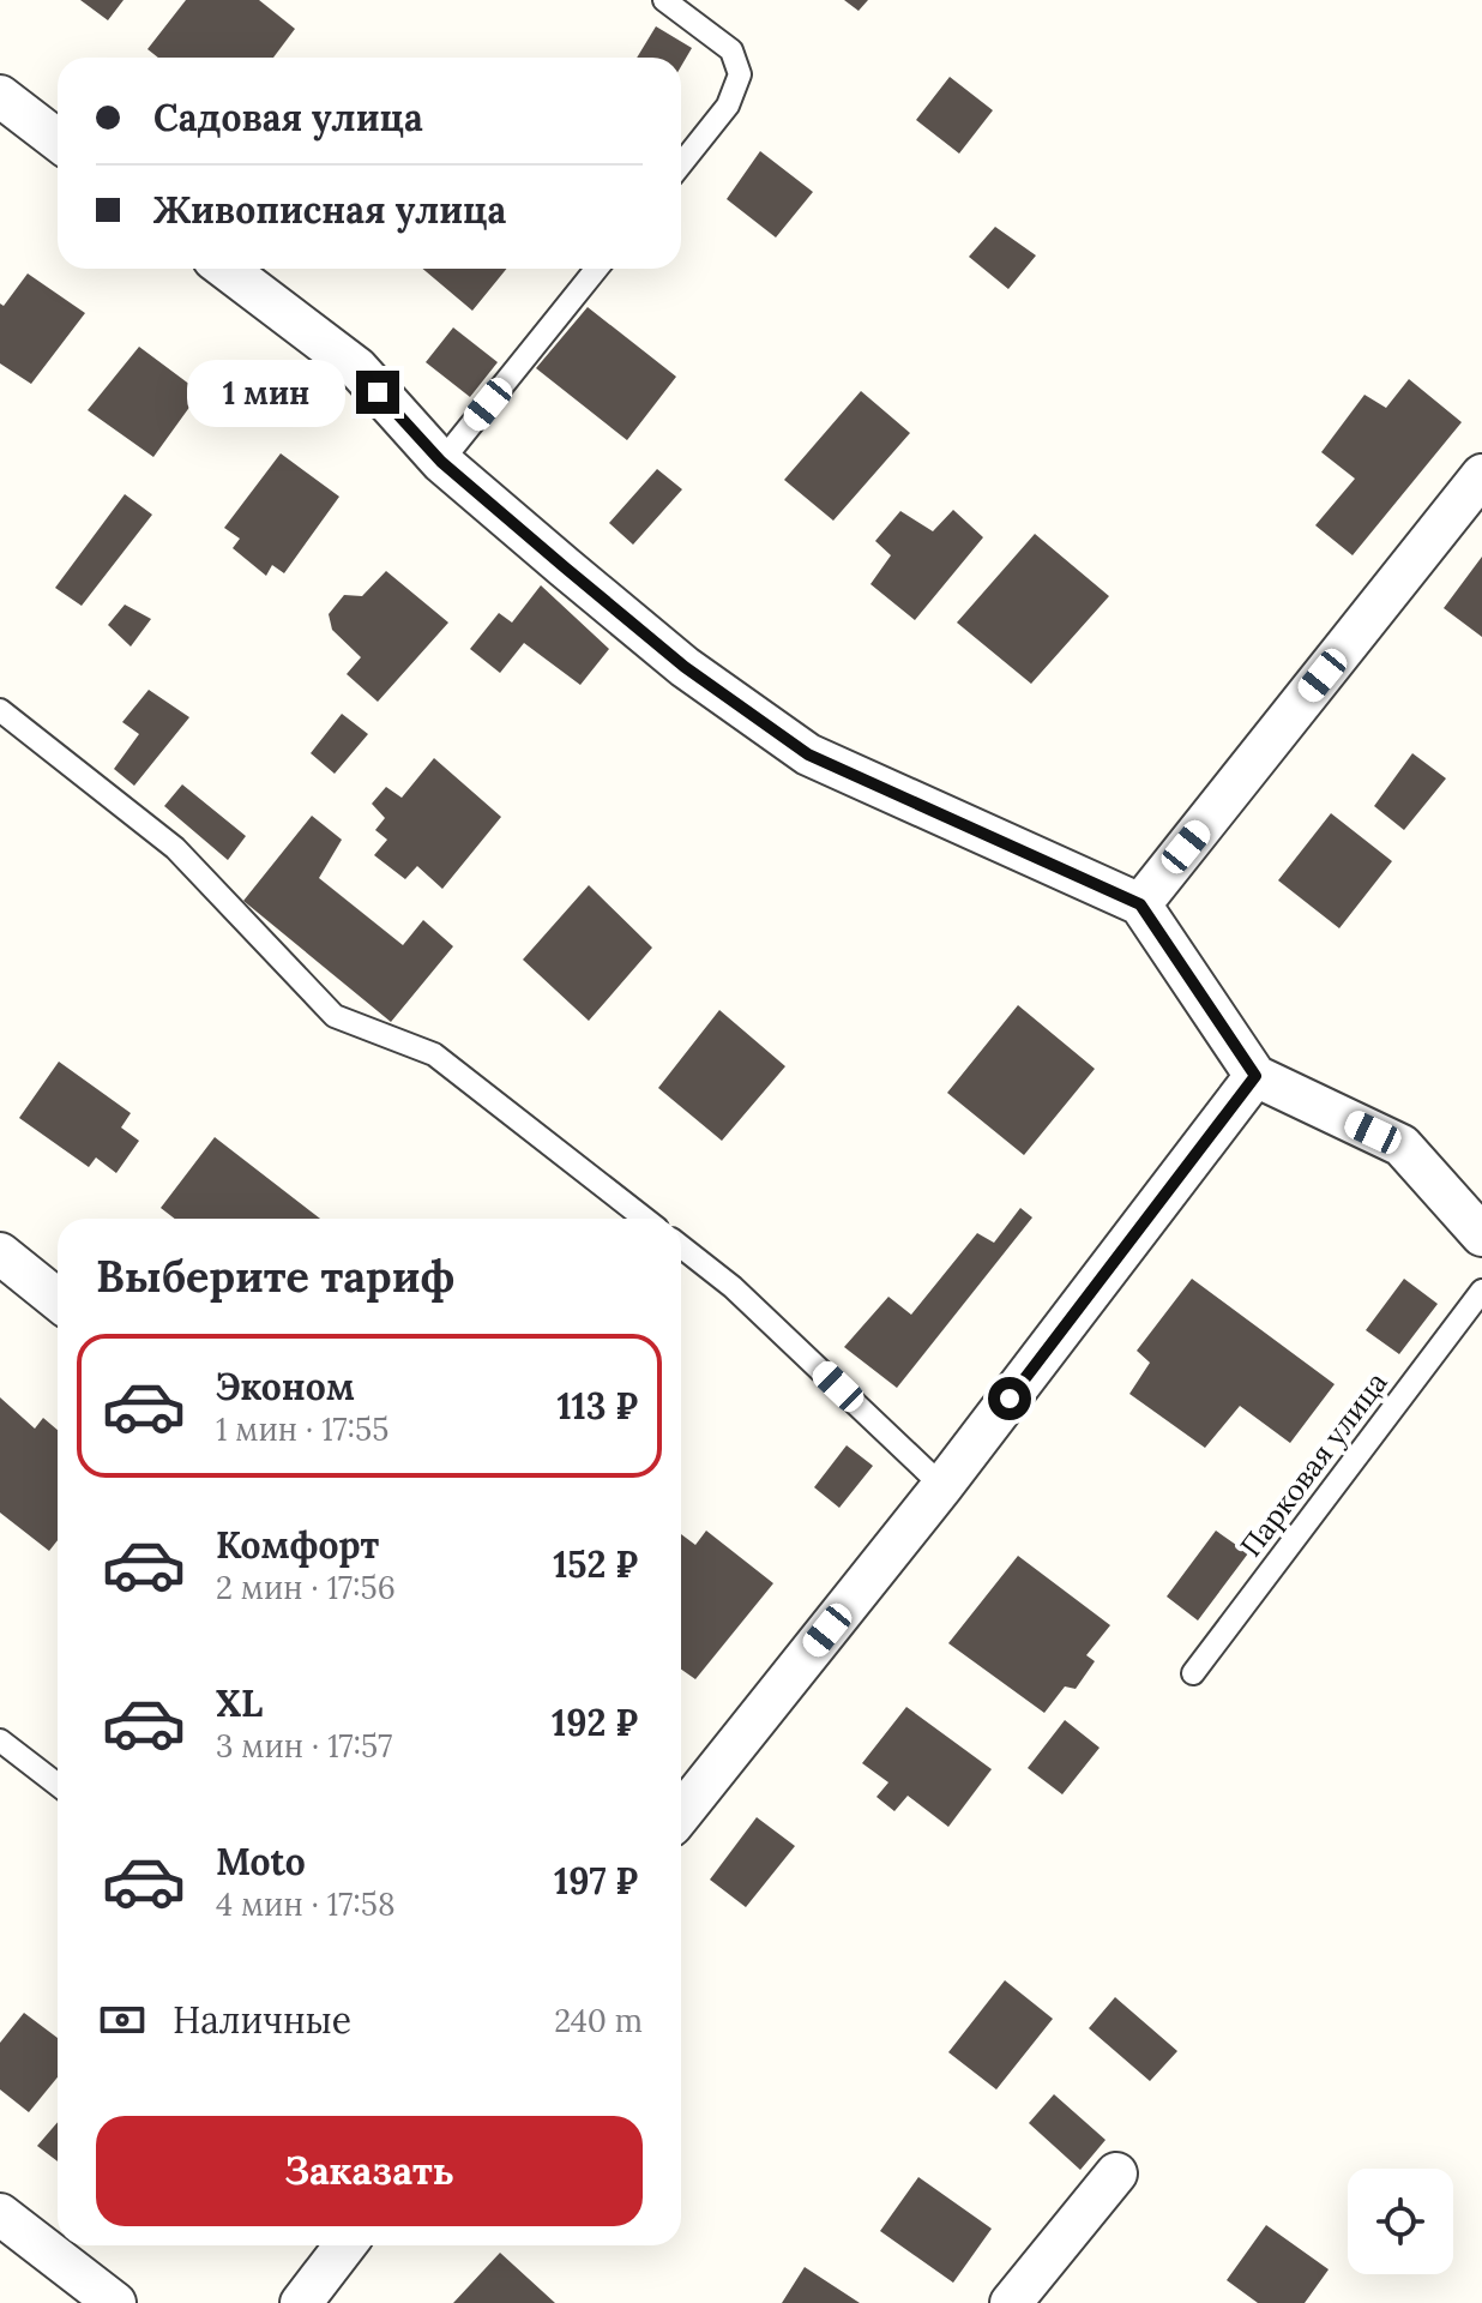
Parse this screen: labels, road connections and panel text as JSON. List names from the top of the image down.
{
  "streets": {
    "lane": ["Парковая улица"]
  },
  "page": {
    "banner": ["Садовая улица", "Живописная улица"],
    "bubble": "1 мин",
    "heading": "Выберите тариф",
    "list": [
      {
        "name": "Эконом",
        "note": "1 мин · 17:55",
        "value": "113 ₽"
      },
      {
        "name": "Комфорт",
        "note": "2 мин · 17:56",
        "value": "152 ₽"
      },
      {
        "name": "XL",
        "note": "3 мин · 17:57",
        "value": "192 ₽"
      },
      {
        "name": "Moto",
        "note": "4 мин · 17:58",
        "value": "197 ₽"
      }
    ],
    "pay": ["Наличные", "240 m"],
    "buttons": "Заказать"
  }
}
